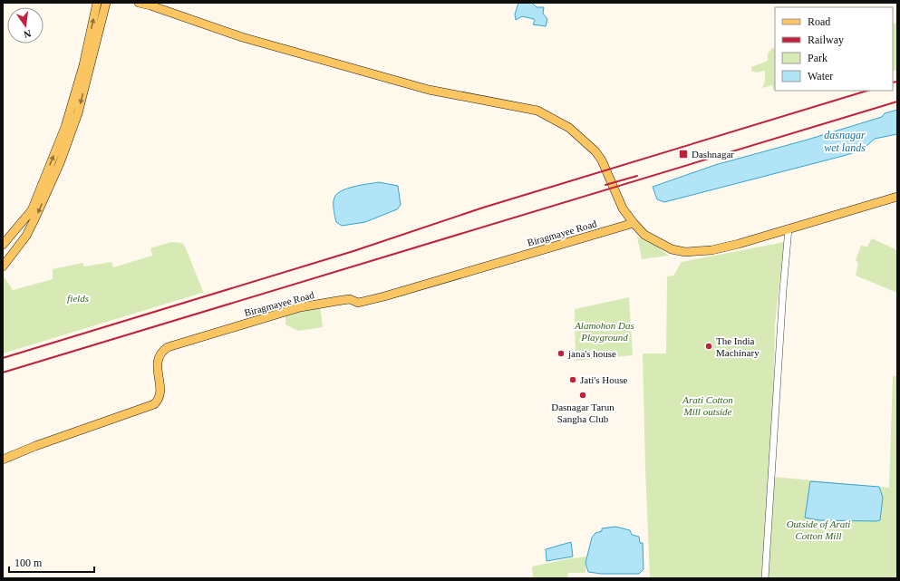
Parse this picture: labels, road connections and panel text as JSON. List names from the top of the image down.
{
  "streets": {
    "main road": ["Biragmayee Road"]
  },
  "water": ["dasnagar wet lands"],
  "parks": [
    "fields",
    "Alamohon Das Playground",
    "Arati Cotton Mill outside",
    "Outside of Arati Cotton Mill"
  ],
  "places": {
    "transit": ["Dashnagar"],
    "other": [
      "The India Machinary",
      "jana's house",
      "Jati's House",
      "Dasnagar Tarun Sangha Club"
    ]
  },
  "legend": [
    "Road",
    "Railway",
    "Park",
    "Water"
  ],
  "scale_bar": "100 m",
  "north": "bottom"
}
